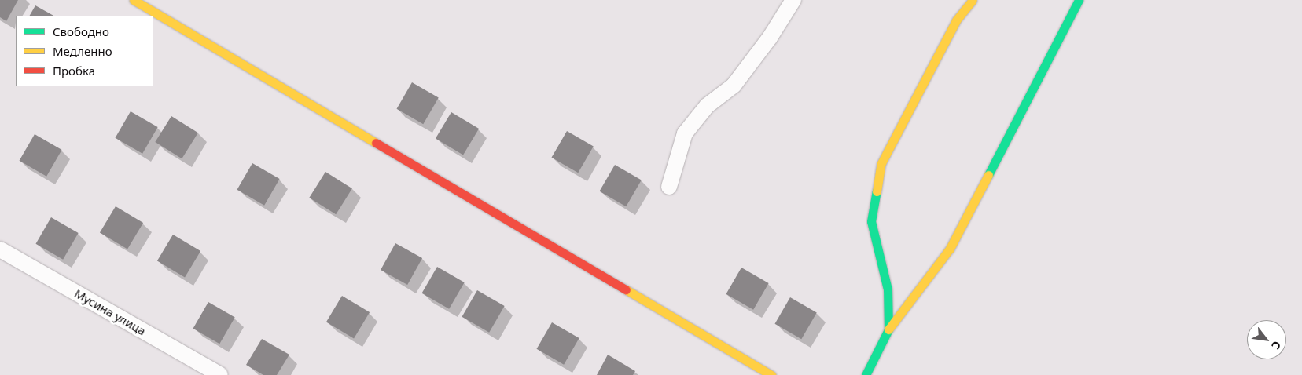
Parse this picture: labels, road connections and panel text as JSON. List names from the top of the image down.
{
  "streets": {
    "street": ["Мусина улица"]
  },
  "legend": ["Свободно", "Медленно", "Пробка"],
  "north": "bottom right"
}
